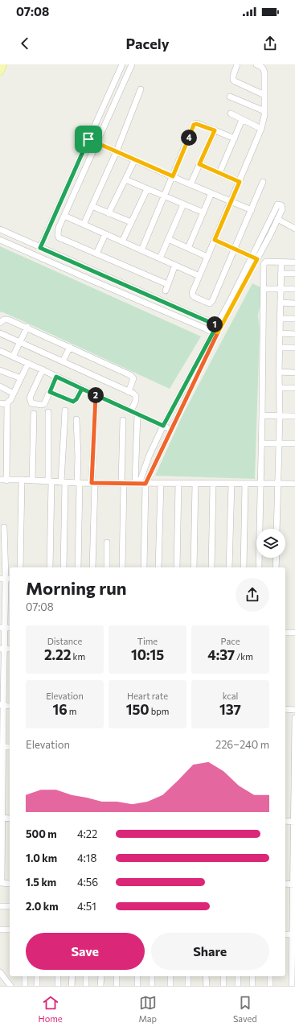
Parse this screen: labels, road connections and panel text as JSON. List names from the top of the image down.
{
  "page": {
    "status": "07:08",
    "header": "Pacely",
    "pins": ["4", "1", "2"],
    "heading": ["Morning run", "07:08"],
    "stats": [
      ["Distance", "2.22 km"],
      ["Time", "10:15"],
      ["Pace", "4:37 /km"],
      ["Elevation", "16 m"],
      ["Heart rate", "150 bpm"],
      ["kcal", "137"]
    ],
    "chart": ["Elevation", "226–240 m"],
    "list": [
      {
        "name": "500 m",
        "note": "4:22"
      },
      {
        "name": "1.0 km",
        "note": "4:18"
      },
      {
        "name": "1.5 km",
        "note": "4:56"
      },
      {
        "name": "2.0 km",
        "note": "4:51"
      }
    ],
    "buttons": ["Save", "Share"],
    "tabs": ["Home", "Map", "Saved"]
  }
}
